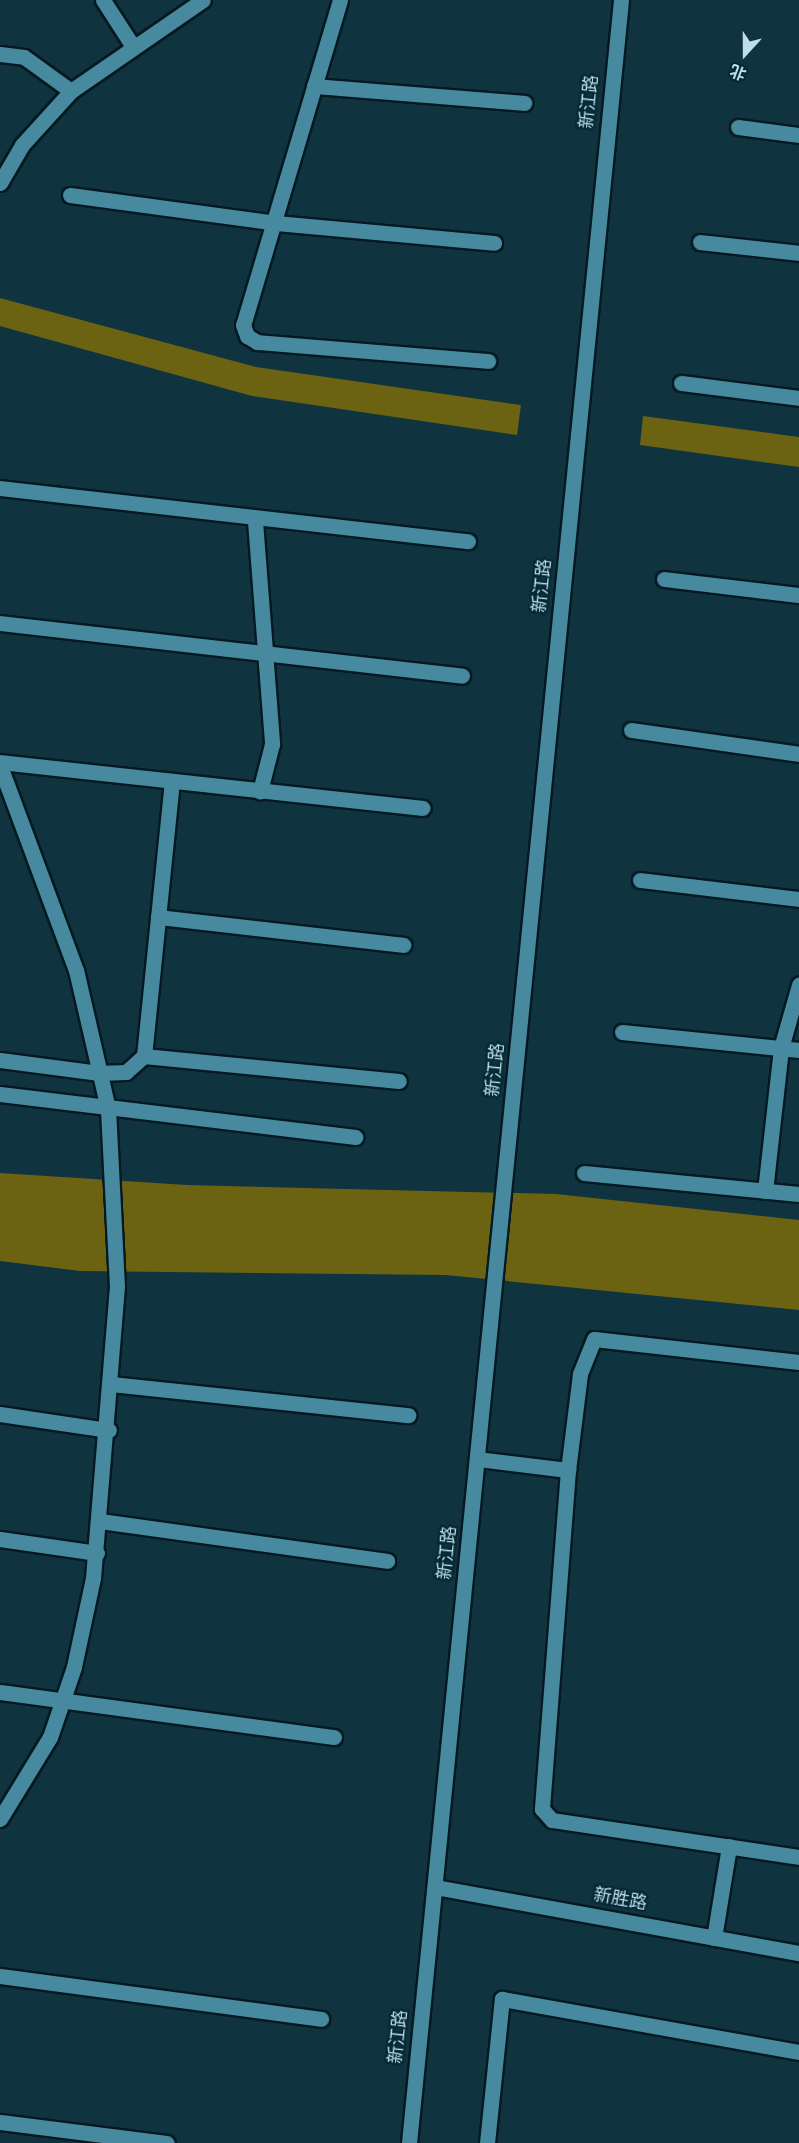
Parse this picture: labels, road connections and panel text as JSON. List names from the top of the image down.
{
  "streets": {
    "street": ["新江路", "新胜路"]
  },
  "crossings": [
    ["新江路", "新胜路"]
  ],
  "north": "bottom"
}
